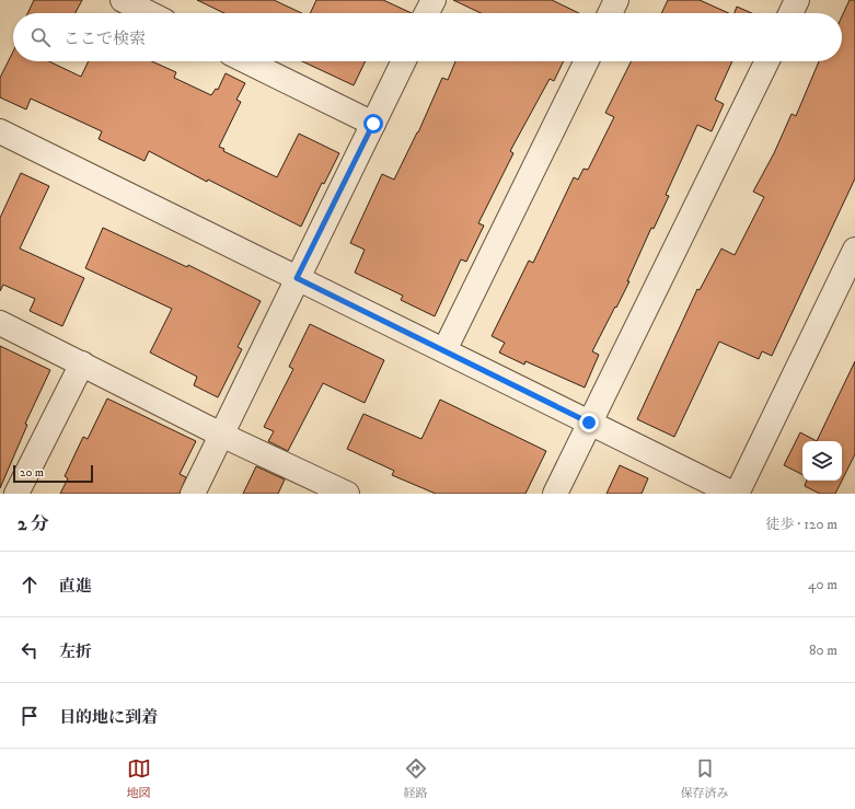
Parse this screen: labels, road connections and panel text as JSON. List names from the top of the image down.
{
  "scale_bar": "20 m",
  "page": {
    "search": "ここで検索",
    "scale": "20 m",
    "heading": ["2 分", "徒歩 · 120 m"],
    "list": [
      ["直進", "40 m"],
      ["左折", "80 m"],
      "目的地に到着"
    ],
    "nav": ["地図", "経路", "保存済み"]
  }
}
